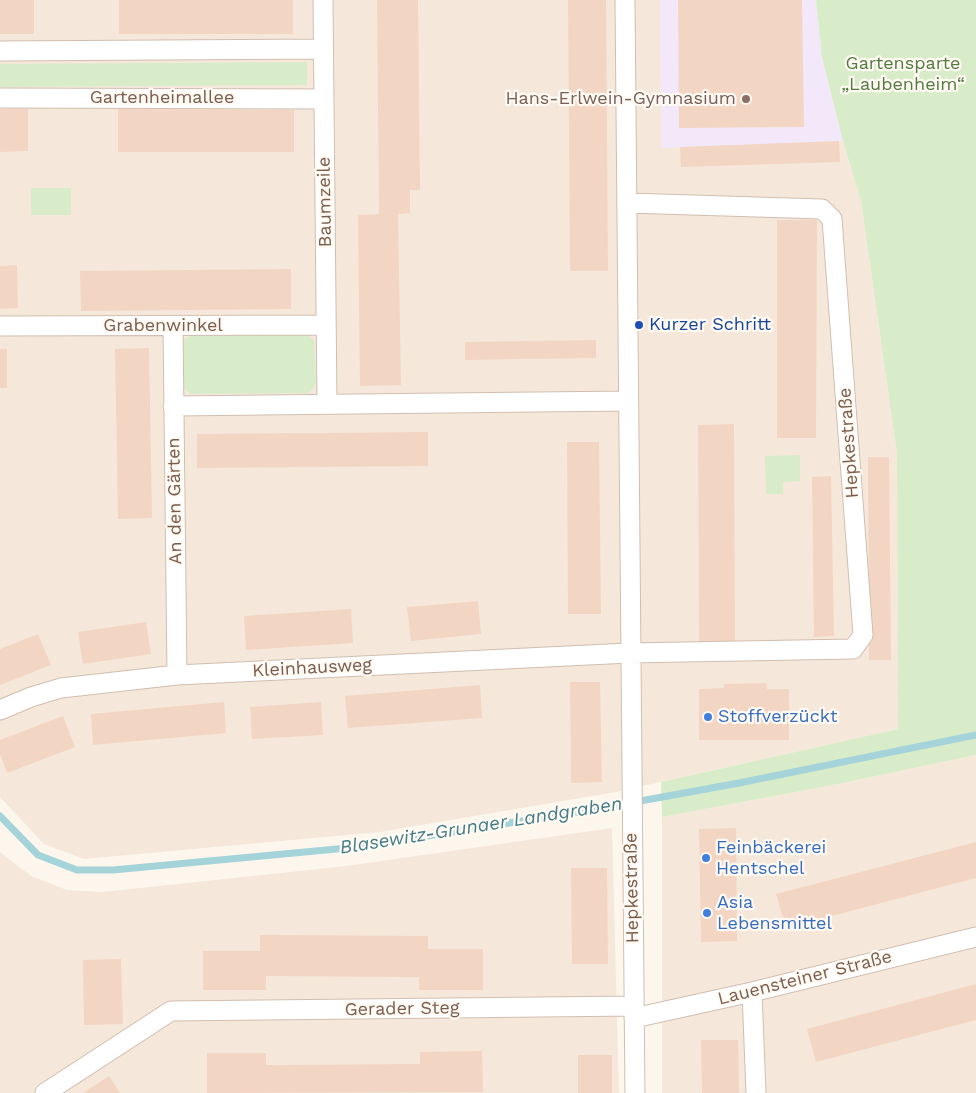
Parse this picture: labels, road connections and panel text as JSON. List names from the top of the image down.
{
  "streets": {
    "street": [
      "Gartenheimallee",
      "Baumzeile",
      "Grabenwinkel",
      "Hepkestraße",
      "An den Gärten",
      "Kleinhausweg",
      "Lauensteiner Straße",
      "Gerader Steg"
    ]
  },
  "crossings": [
    ["Gartenheimallee", "Baumzeile"],
    ["Baumzeile", "Grabenwinkel"],
    ["Grabenwinkel", "An den Gärten"],
    ["Hepkestraße", "Kleinhausweg"],
    ["Hepkestraße", "Lauensteiner Straße"],
    ["Hepkestraße", "Gerader Steg"],
    ["An den Gärten", "Kleinhausweg"],
    ["Lauensteiner Straße", "Gerader Steg"]
  ],
  "water": ["Blasewitz‐Grunaer Landgraben"],
  "parks": ["Gartensparte „Laubenheim“"],
  "places": [
    "Hans-Erlwein-Gymnasium",
    "Kurzer Schritt",
    "Stoffverzückt",
    "Feinbäckerei Hentschel",
    "Asia Lebensmittel"
  ]
}
